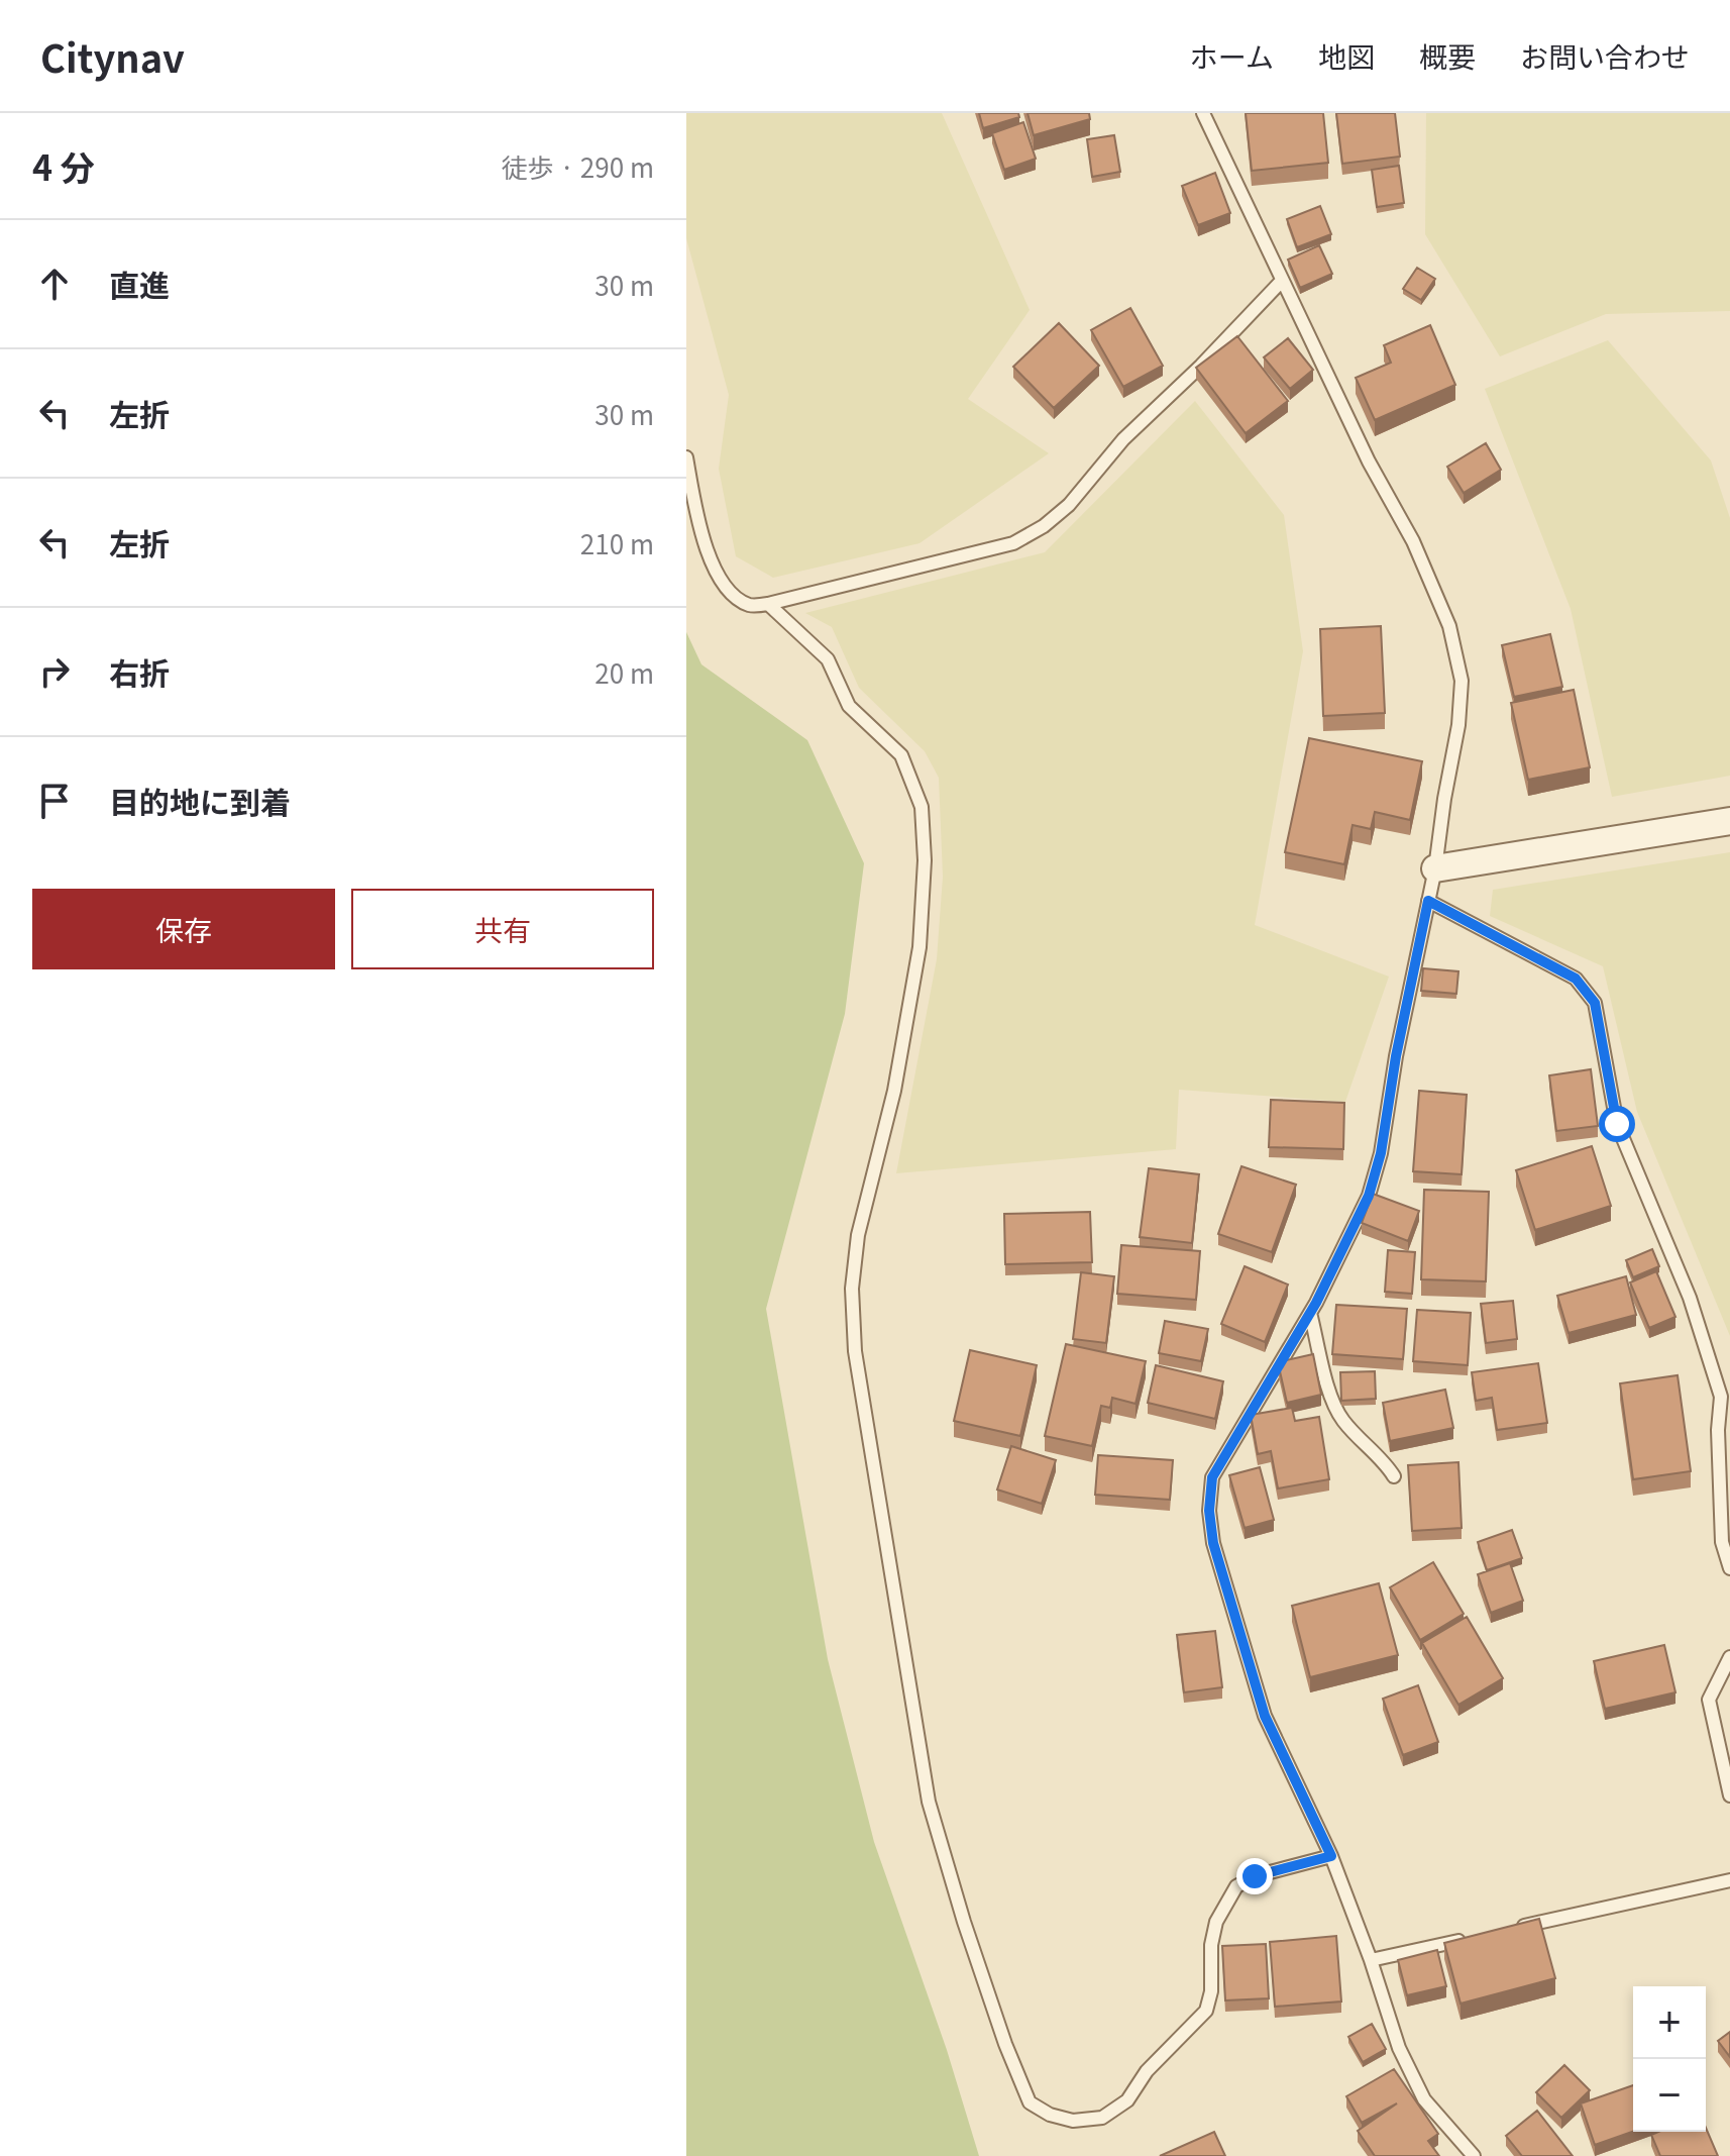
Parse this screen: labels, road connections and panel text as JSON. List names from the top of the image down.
{
  "page": {
    "header": "Citynav",
    "nav": [
      "ホーム",
      "地図",
      "概要",
      "お問い合わせ"
    ],
    "heading": ["4 分", "徒歩 · 290 m"],
    "list": [
      ["直進", "30 m"],
      ["左折", "30 m"],
      ["左折", "210 m"],
      ["右折", "20 m"],
      "目的地に到着"
    ],
    "buttons": ["保存", "共有"],
    "map_buttons": ["+", "−"]
  }
}
